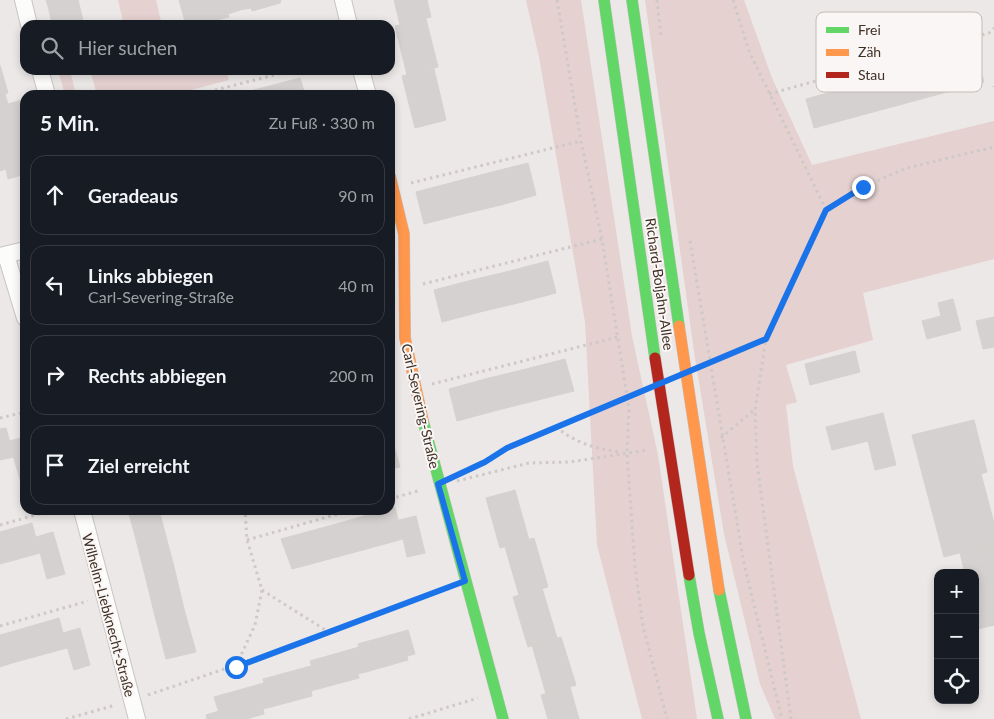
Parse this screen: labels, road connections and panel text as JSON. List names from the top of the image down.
{
  "streets": {
    "main road": ["Richard-Boljahn-Allee", "Carl-Severing-Straße"],
    "street": ["Wilhelm-Liebknecht-Straße"]
  },
  "legend": ["Frei", "Zäh", "Stau"],
  "page": {
    "search": "Hier suchen",
    "heading": ["5 Min.", "Zu Fuß · 330 m"],
    "list": [
      ["Geradeaus", "90 m"],
      ["Links abbiegen", "Carl-Severing-Straße", "40 m"],
      ["Rechts abbiegen", "200 m"],
      "Ziel erreicht"
    ],
    "map_buttons": ["+", "−"]
  }
}
